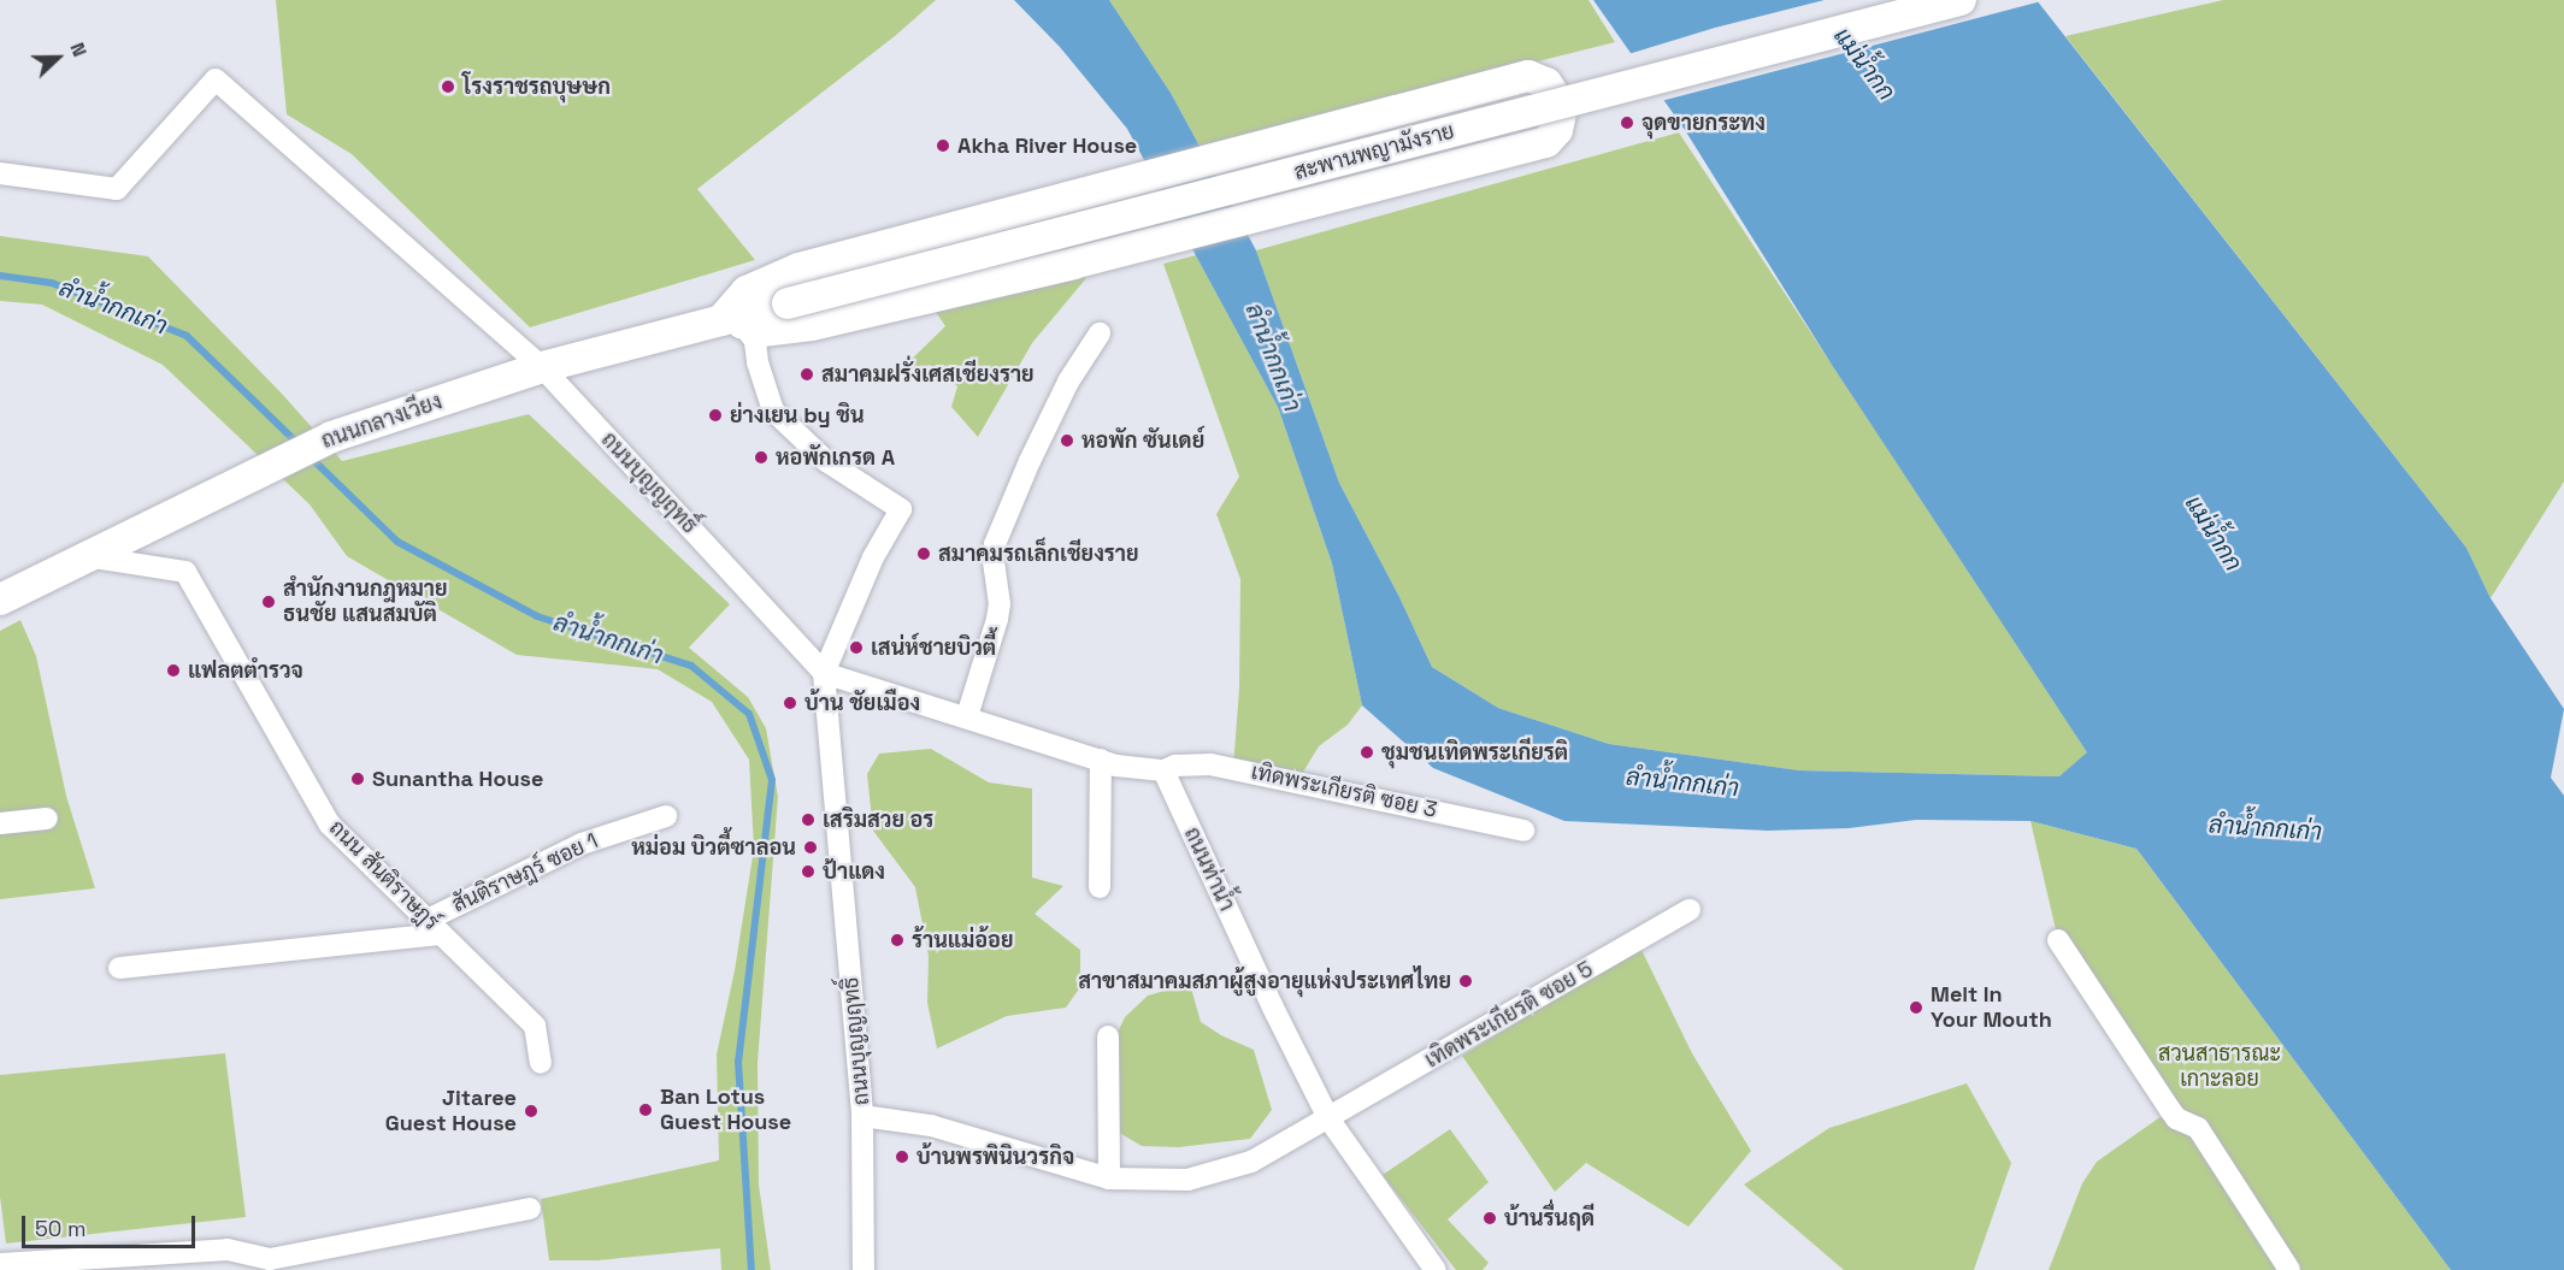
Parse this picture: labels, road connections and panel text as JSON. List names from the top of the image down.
{
  "streets": {
    "main road": ["สะพานพญามังราย", "ถนนกลางเวียง"],
    "street": [
      "ถนนบุญญฤทธิ์",
      "เทิดพระเกียรติ ซอย 3",
      "ถนนท่าน้ำ",
      "สันติราษฎร์ ซอย 1",
      "ถนน สันติราษฎร์",
      "เทิดพระเกียรติ ซอย 5"
    ]
  },
  "crossings": [
    ["สะพานพญามังราย", "ถนนกลางเวียง"],
    ["ถนนกลางเวียง", "ถนนบุญญฤทธิ์"],
    ["ถนนกลางเวียง", "ถนน สันติราษฎร์"],
    ["ถนนบุญญฤทธิ์", "เทิดพระเกียรติ ซอย 5"],
    ["เทิดพระเกียรติ ซอย 3", "ถนนท่าน้ำ"],
    ["ถนนท่าน้ำ", "เทิดพระเกียรติ ซอย 5"],
    ["สันติราษฎร์ ซอย 1", "ถนน สันติราษฎร์"]
  ],
  "water": ["แม่น้ำกก", "ลำน้ำกกเก่า"],
  "parks": ["สวนสาธารณะ เกาะลอย"],
  "places": [
    "โรงราชรถบุษษก",
    "จุดขายกระทง",
    "Akha River House",
    "สมาคมฝรั่งเศสเชียงราย",
    "ย่างเยน by ชิน",
    "หอพัก ซันเดย์",
    "หอพักเกรด A",
    "สมาคมรถเล็กเชียงราย",
    "สำนักงานกฎหมาย ธนชัย แสนสมบัติ",
    "เสน่ห์ชายบิวตี้",
    "แฟลตตำรวจ",
    "บ้าน ชัยเมือง",
    "ชุมชนเทิดพระเกียรติ",
    "Sunantha House",
    "เสริมสวย อร",
    "หม่อม บิวตี้ซาลอน",
    "ป้าแดง",
    "ร้านแม่อ้อย",
    "สาขาสมาคมสภาผู้สูงอายุแห่งประเทศไทย",
    "Melt In Your Mouth",
    "Ban Lotus Guest House",
    "Jitaree Guest House",
    "บ้านพรพินินวรกิจ",
    "บ้านรื่นฤดี"
  ],
  "scale_bar": "50 m",
  "north": "right"
}
